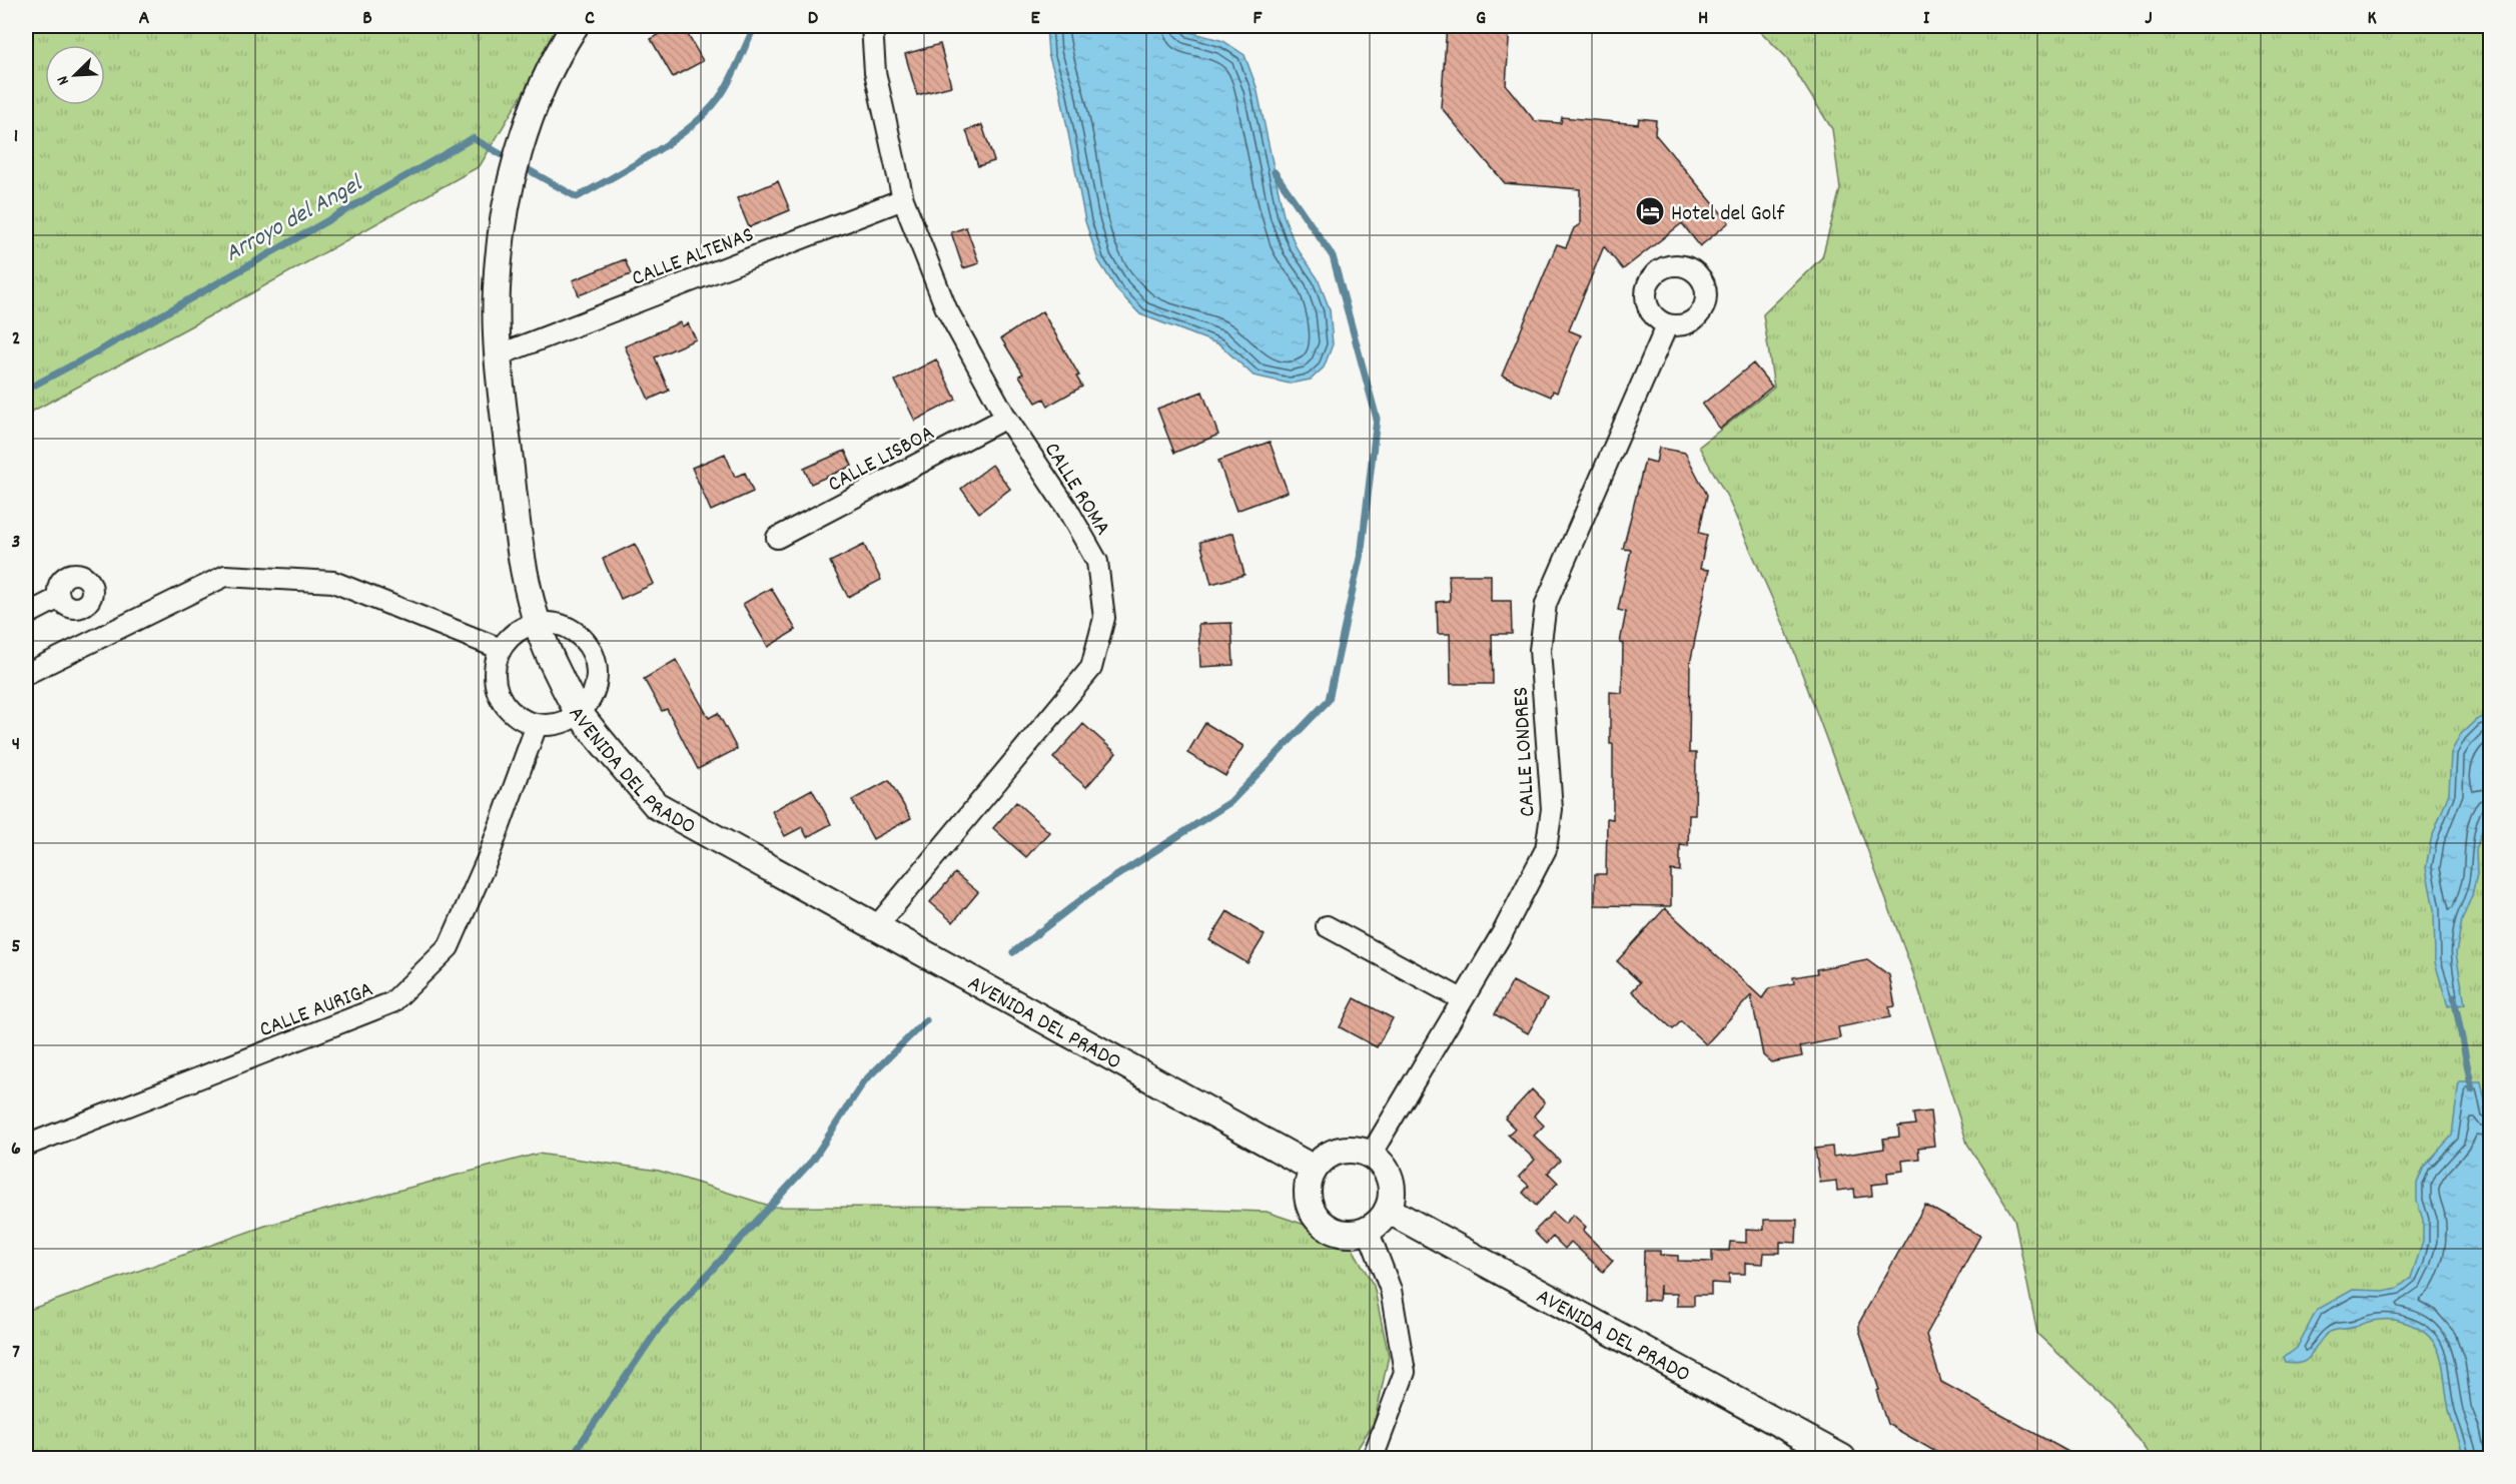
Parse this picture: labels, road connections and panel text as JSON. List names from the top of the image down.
{
  "streets": {
    "street": [
      "CALLE ALTENAS",
      "CALLE LISBOA",
      "CALLE ROMA",
      "CALLE LONDRES",
      "AVENIDA DEL PRADO",
      "CALLE AURIGA"
    ]
  },
  "crossings": [
    ["CALLE ALTENAS", "CALLE ROMA"],
    ["CALLE ALTENAS", "AVENIDA DEL PRADO"],
    ["CALLE LISBOA", "CALLE ROMA"],
    ["CALLE ROMA", "AVENIDA DEL PRADO"],
    ["CALLE LONDRES", "AVENIDA DEL PRADO"]
  ],
  "water": ["Arroyo del Angel"],
  "places": {
    "hotel": ["Hotel del Golf"]
  },
  "north": "bottom left",
  "grid": {
    "columns": [
      "A",
      "B",
      "C",
      "D",
      "E",
      "F",
      "G",
      "H",
      "I",
      "J",
      "K"
    ],
    "rows": [
      "1",
      "2",
      "3",
      "4",
      "5",
      "6",
      "7"
    ]
  }
}
